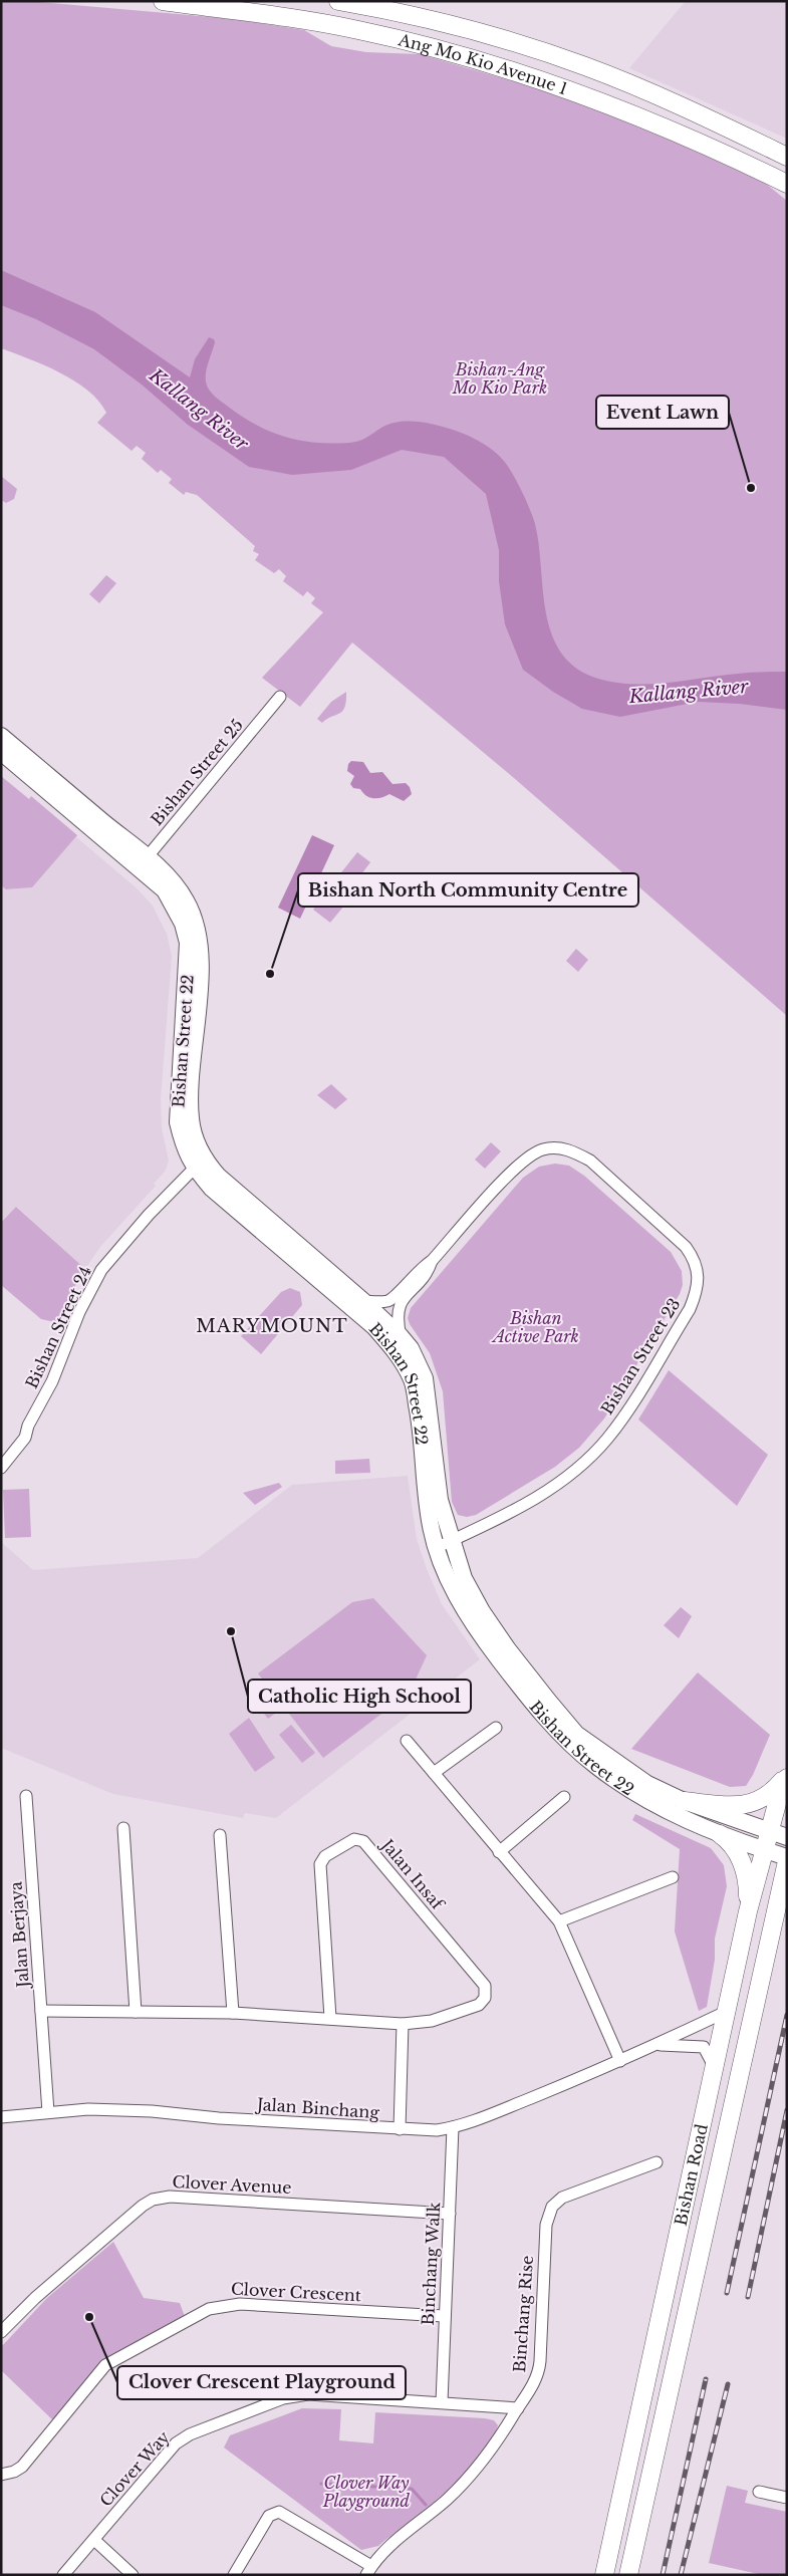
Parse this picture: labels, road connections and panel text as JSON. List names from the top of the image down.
{
  "streets": {
    "main road": ["Ang Mo Kio Avenue 1", "Bishan Street 22", "Bishan Road"],
    "street": [
      "Bishan Street 25",
      "Bishan Street 24",
      "Bishan Street 23",
      "Jalan Insaf",
      "Jalan Berjaya",
      "Jalan Binchang",
      "Clover Avenue",
      "Binchang Walk",
      "Clover Crescent",
      "Binchang Rise",
      "Clover Way"
    ]
  },
  "crossings": [
    ["Bishan Street 25", "Bishan Street 22"],
    ["Bishan Street 22", "Bishan Street 24"],
    ["Bishan Street 22", "Bishan Street 23"],
    ["Bishan Street 22", "Bishan Road"],
    ["Jalan Berjaya", "Jalan Binchang"],
    ["Jalan Binchang", "Bishan Road"],
    ["Jalan Binchang", "Binchang Walk"],
    ["Clover Avenue", "Binchang Walk"],
    ["Binchang Walk", "Clover Crescent"],
    ["Binchang Walk", "Clover Way"],
    ["Binchang Rise", "Clover Way"]
  ],
  "districts": ["MARYMOUNT"],
  "water": ["Kallang River"],
  "parks": ["Bishan-Ang Mo Kio Park", "Bishan Active Park", "Clover Way Playground"],
  "places": [
    "Event Lawn",
    "Bishan North Community Centre",
    "Catholic High School",
    "Clover Crescent Playground"
  ]
}
